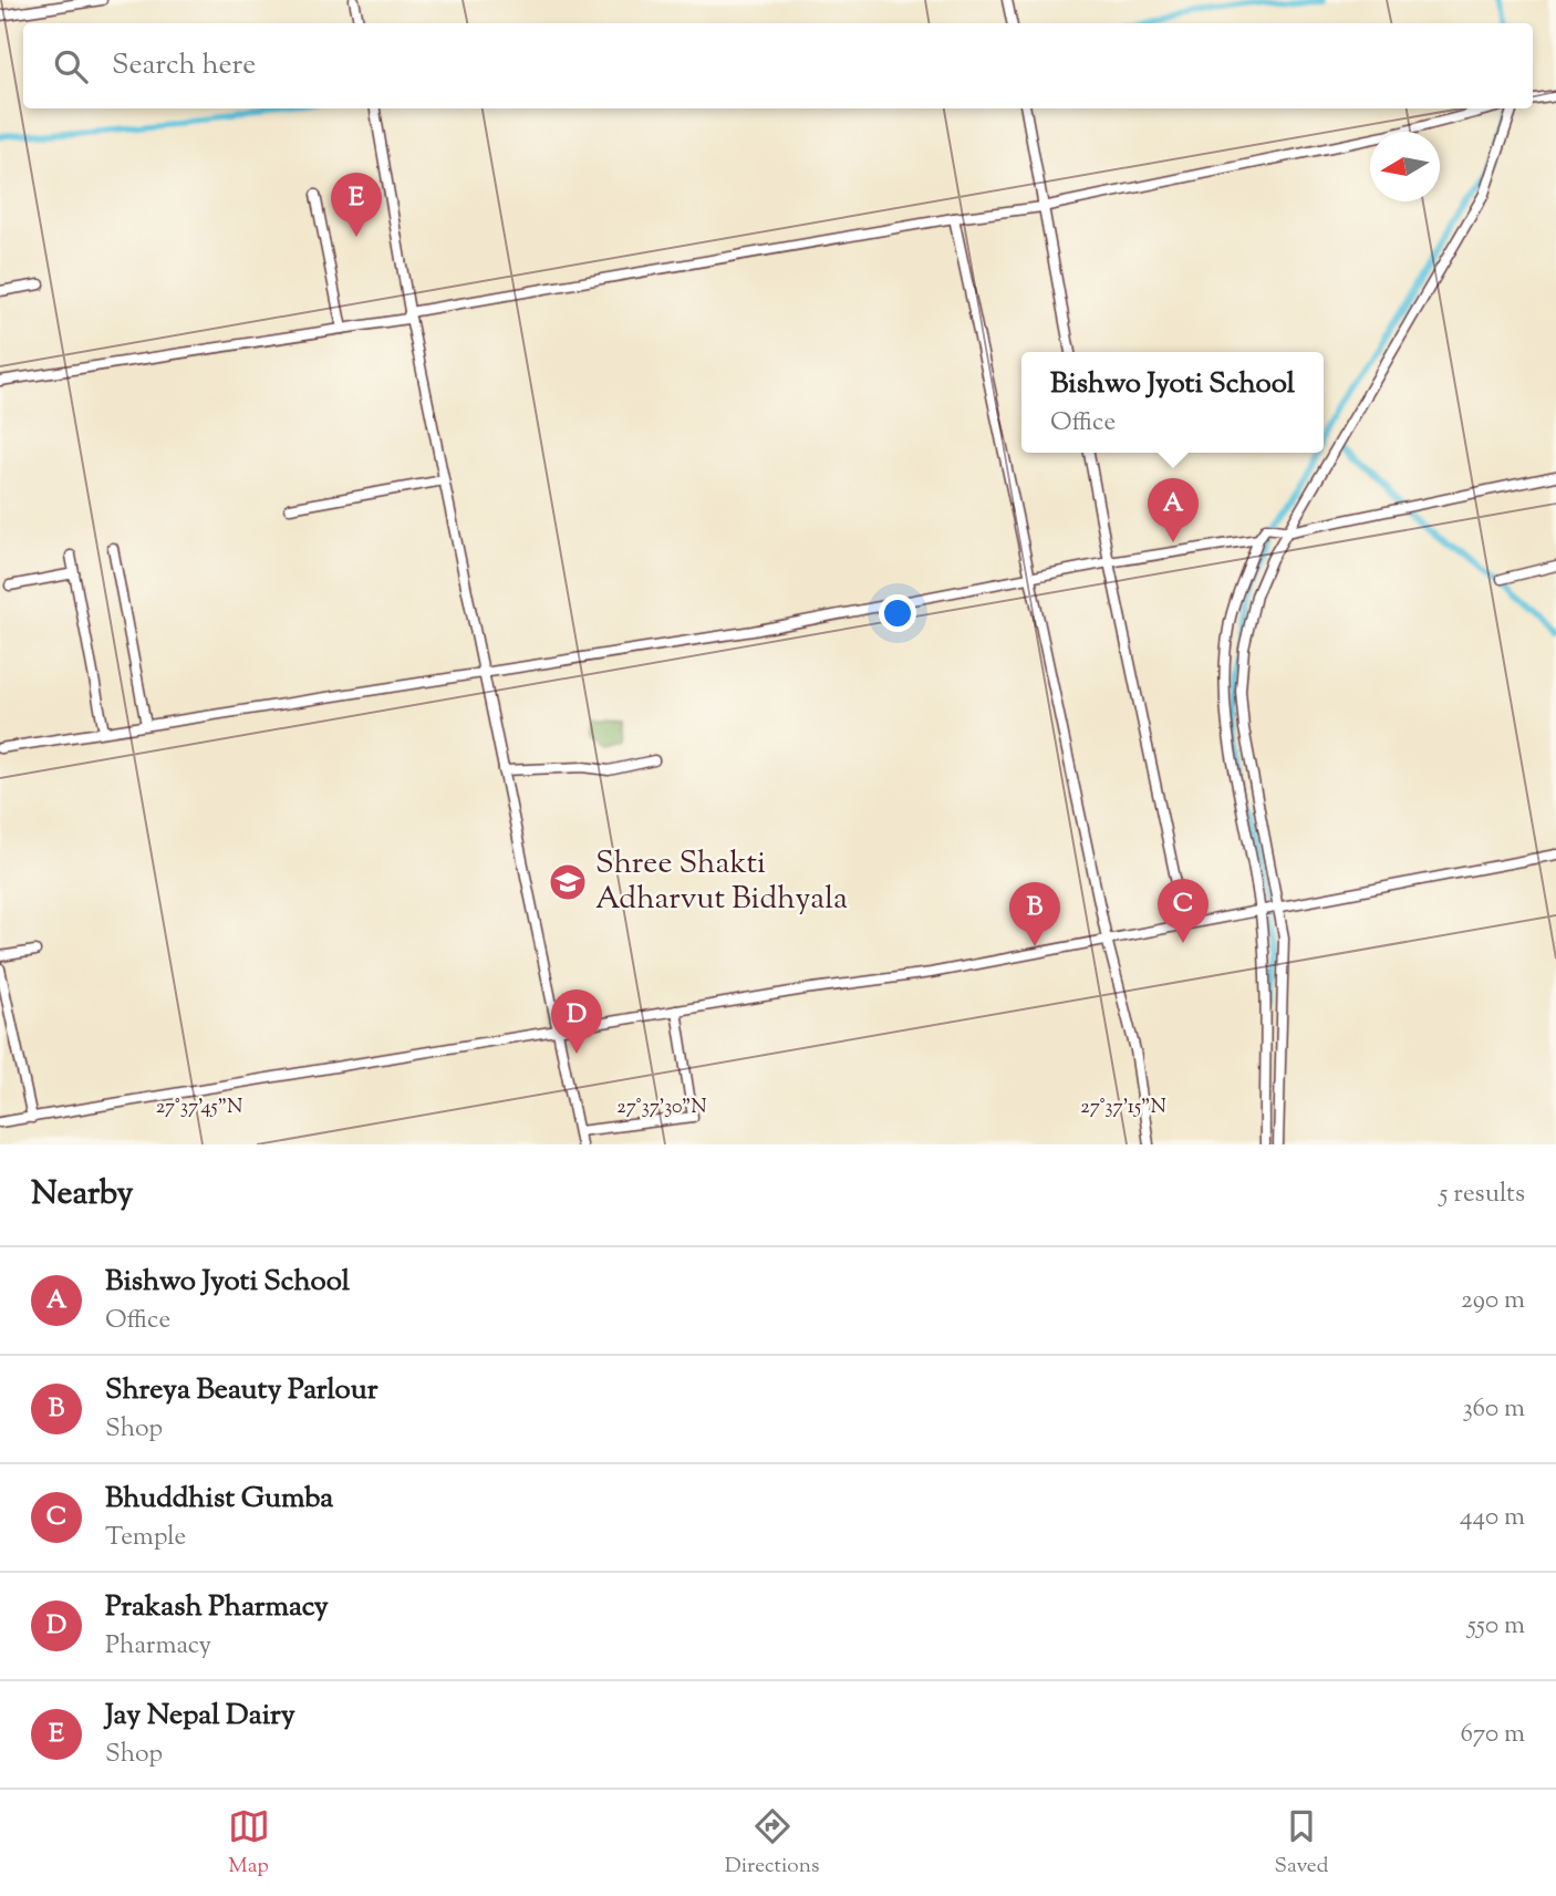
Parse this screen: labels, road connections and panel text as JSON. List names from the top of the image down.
{
  "places": {
    "school or university": ["Shree Shakti Adharvut Bidhyala"]
  },
  "north": "left",
  "page": {
    "search": "Search here",
    "pins": [
      "E",
      "A",
      "C",
      "B",
      "D"
    ],
    "popup": ["Bishwo Jyoti School", "Office"],
    "heading": ["Nearby", "5 results"],
    "list": [
      {
        "mark": "A",
        "name": "Bishwo Jyoti School",
        "note": "Office",
        "value": "290 m"
      },
      {
        "mark": "B",
        "name": "Shreya Beauty Parlour",
        "note": "Shop",
        "value": "360 m"
      },
      {
        "mark": "C",
        "name": "Bhuddhist Gumba",
        "note": "Temple",
        "value": "440 m"
      },
      {
        "mark": "D",
        "name": "Prakash Pharmacy",
        "note": "Pharmacy",
        "value": "550 m"
      },
      {
        "mark": "E",
        "name": "Jay Nepal Dairy",
        "note": "Shop",
        "value": "670 m"
      }
    ],
    "nav": ["Map", "Directions", "Saved"]
  },
  "coordinates": ["27°37'45\"N", "27°37'30\"N", "27°37'15\"N"]
}
